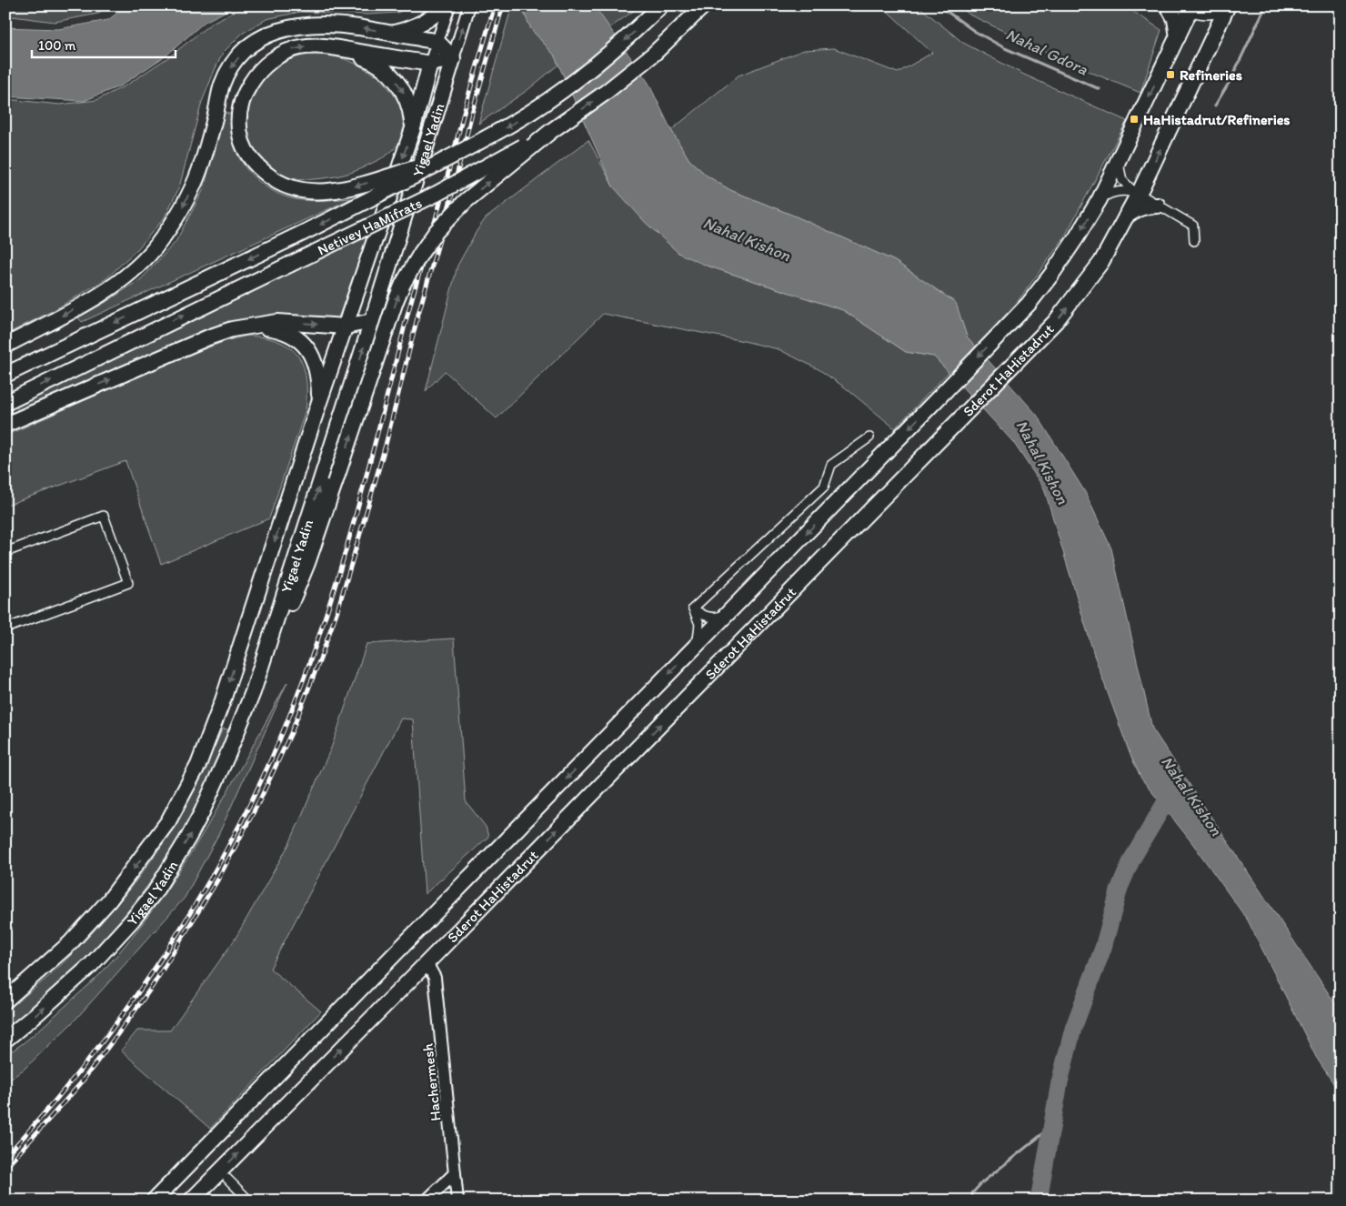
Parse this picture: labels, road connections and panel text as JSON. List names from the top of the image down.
{
  "streets": {
    "highway": ["Yigael Yadin", "Netivey HaMifrats", "Sderot HaHistadrut"],
    "street": ["Hachermesh"]
  },
  "crossings": [
    ["Sderot HaHistadrut", "Hachermesh"]
  ],
  "water": ["Nahal Gdora", "Nahal Kishon"],
  "places": {
    "transit": ["Refineries", "HaHistadrut/Refineries"]
  },
  "scale_bar": "100 m"
}
